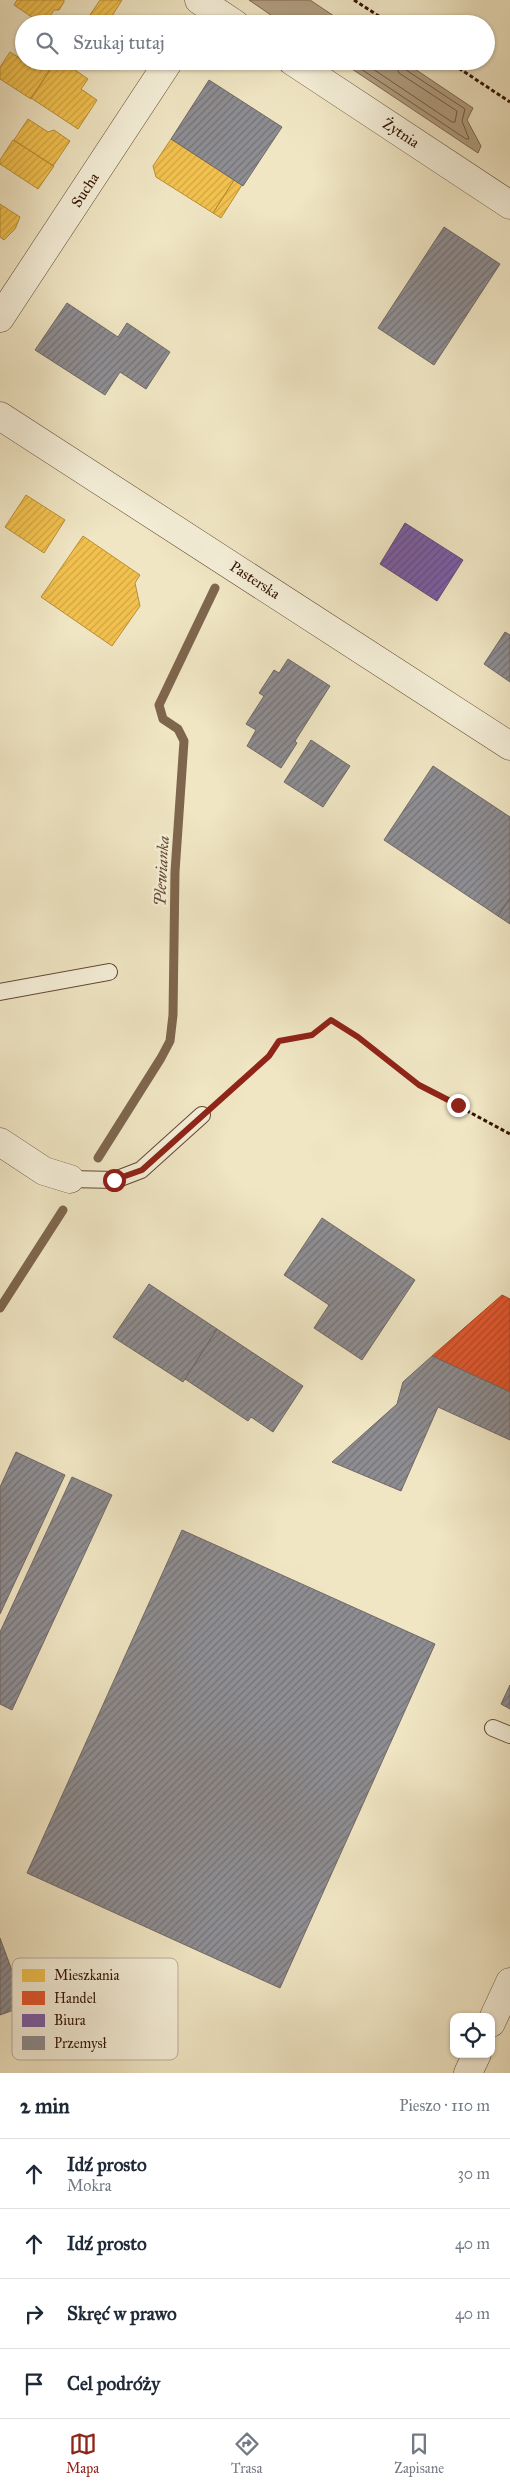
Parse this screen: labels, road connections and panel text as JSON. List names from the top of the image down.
{
  "streets": {
    "street": ["Żytnia", "Sucha", "Pasterska"]
  },
  "water": ["Plewianka"],
  "legend": [
    "Mieszkania",
    "Handel",
    "Biura",
    "Przemysł"
  ],
  "page": {
    "search": "Szukaj tutaj",
    "heading": ["2 min", "Pieszo · 110 m"],
    "list": [
      ["Idź prosto", "Mokra", "30 m"],
      ["Idź prosto", "40 m"],
      ["Skręć w prawo", "40 m"],
      "Cel podróży"
    ],
    "nav": ["Mapa", "Trasa", "Zapisane"]
  }
}
